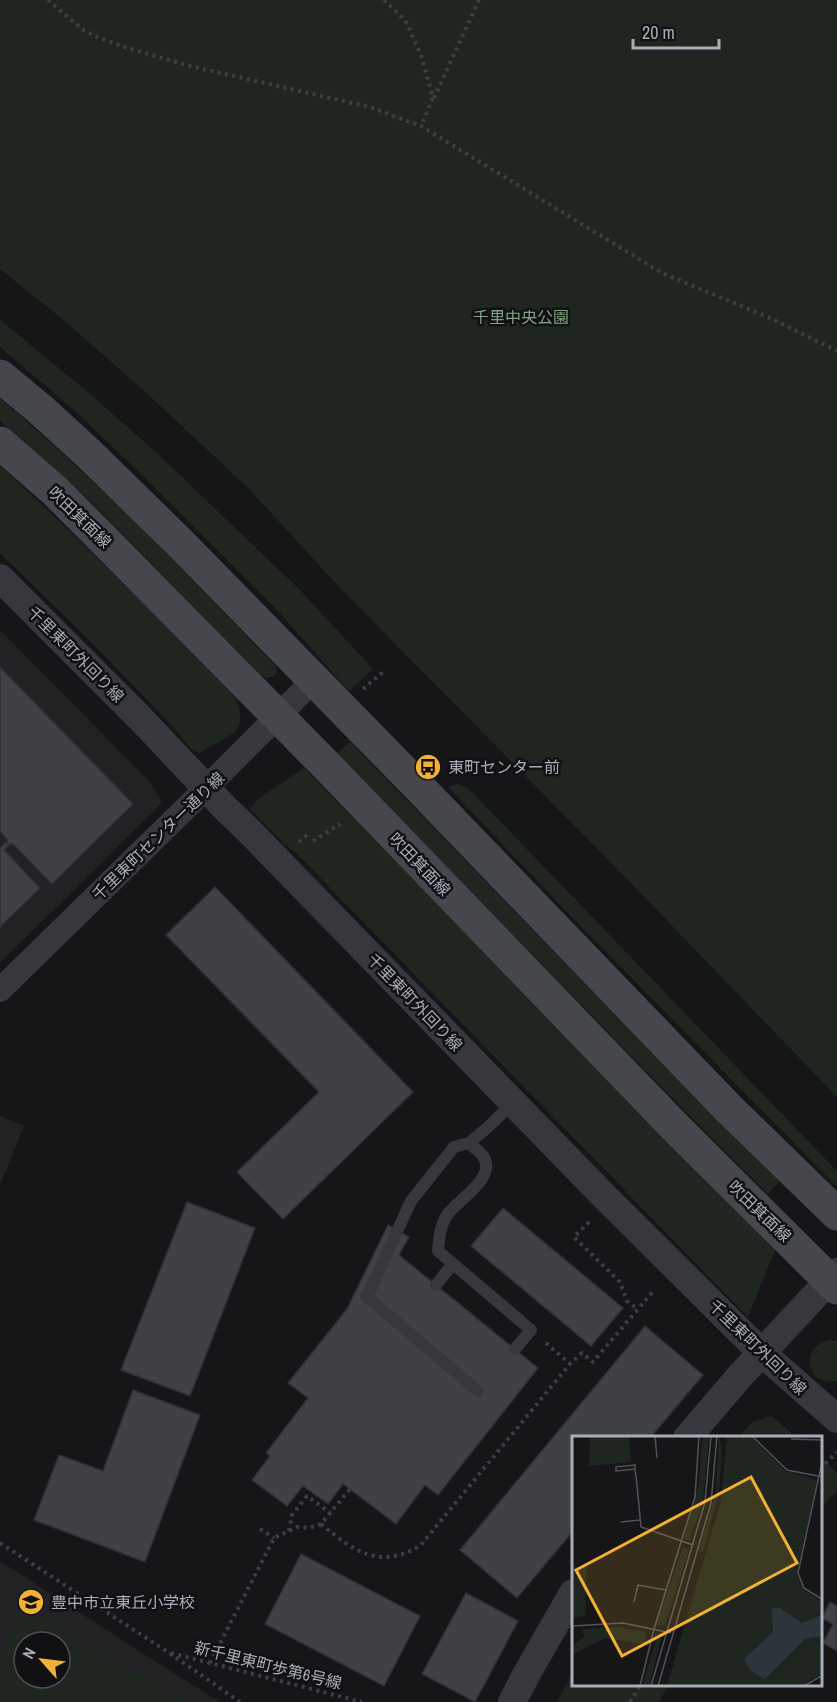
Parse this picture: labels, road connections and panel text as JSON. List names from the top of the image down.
{
  "streets": {
    "main road": ["吹田箕面線"],
    "street": ["千里東町外回り線", "千里東町センター通り線"],
    "path": ["新千里東町歩第6号線"]
  },
  "crossings": [
    ["吹田箕面線", "千里東町センター通り線"],
    ["千里東町外回り線", "千里東町センター通り線"]
  ],
  "parks": ["千里中央公園"],
  "places": {
    "bus stop": ["東町センター前"],
    "school or university": ["豊中市立東丘小学校"]
  },
  "scale_bar": "20 m",
  "north": "top left"
}
